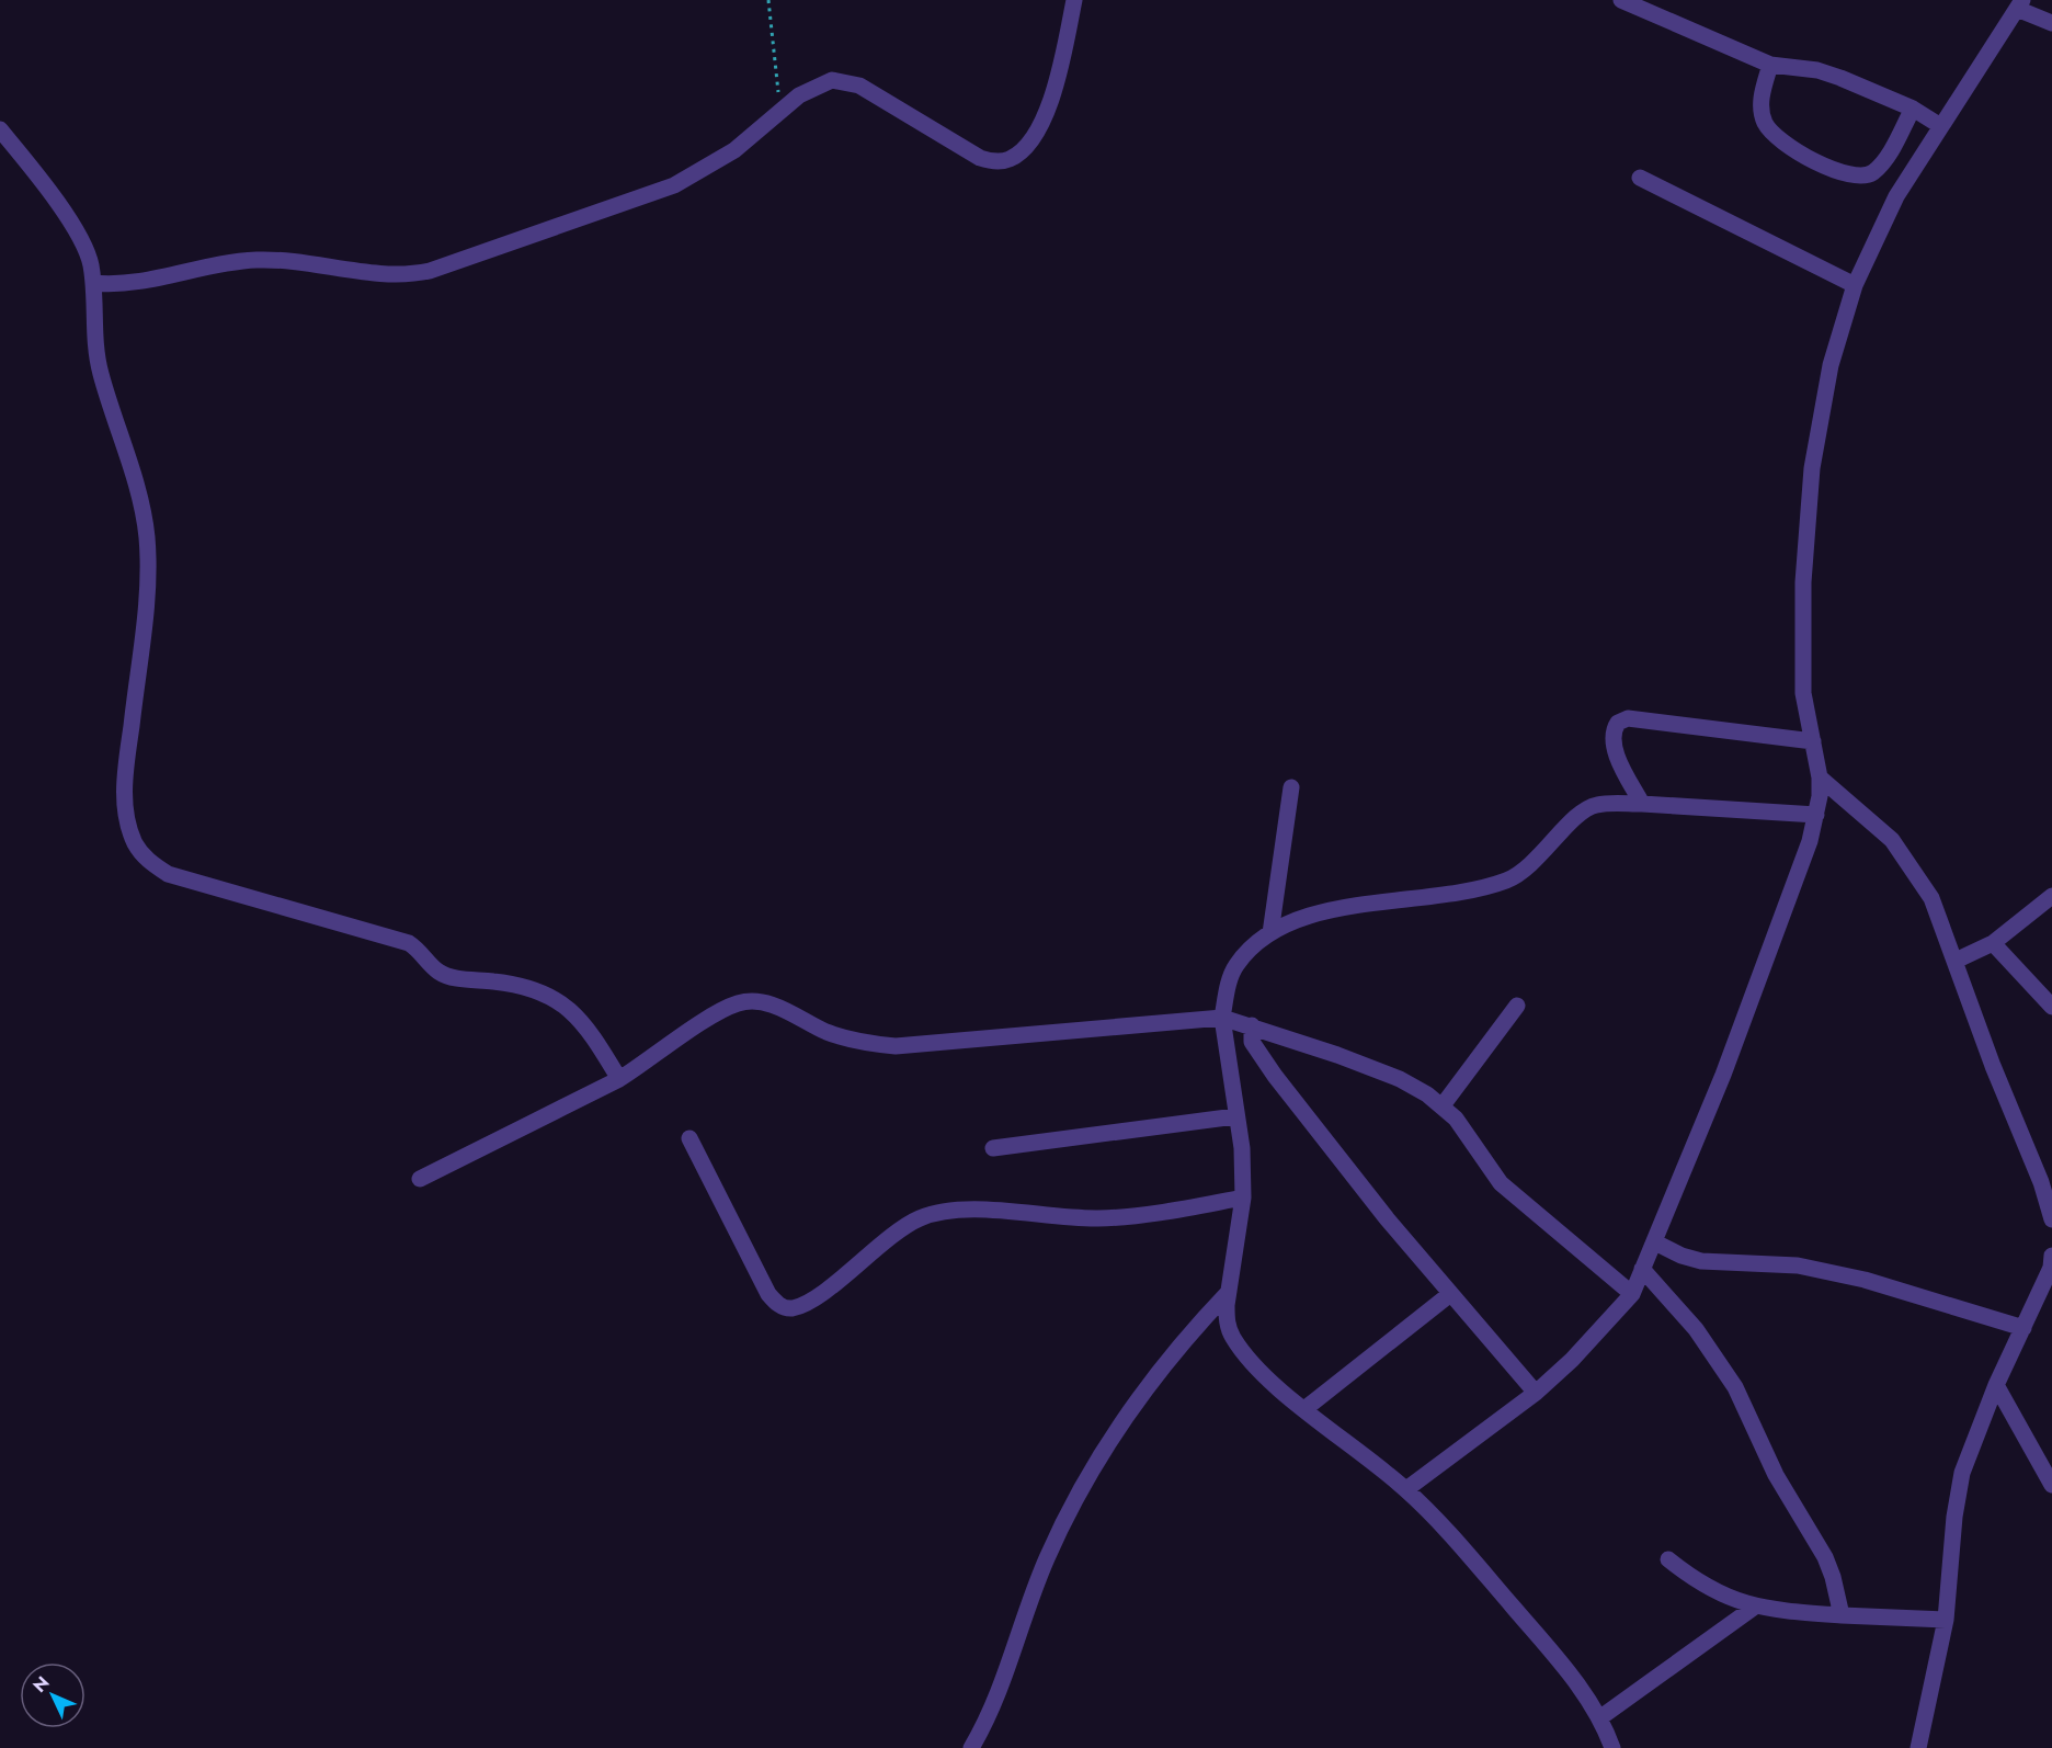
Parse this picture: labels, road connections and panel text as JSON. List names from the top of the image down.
{
  "north": "top left"
}
